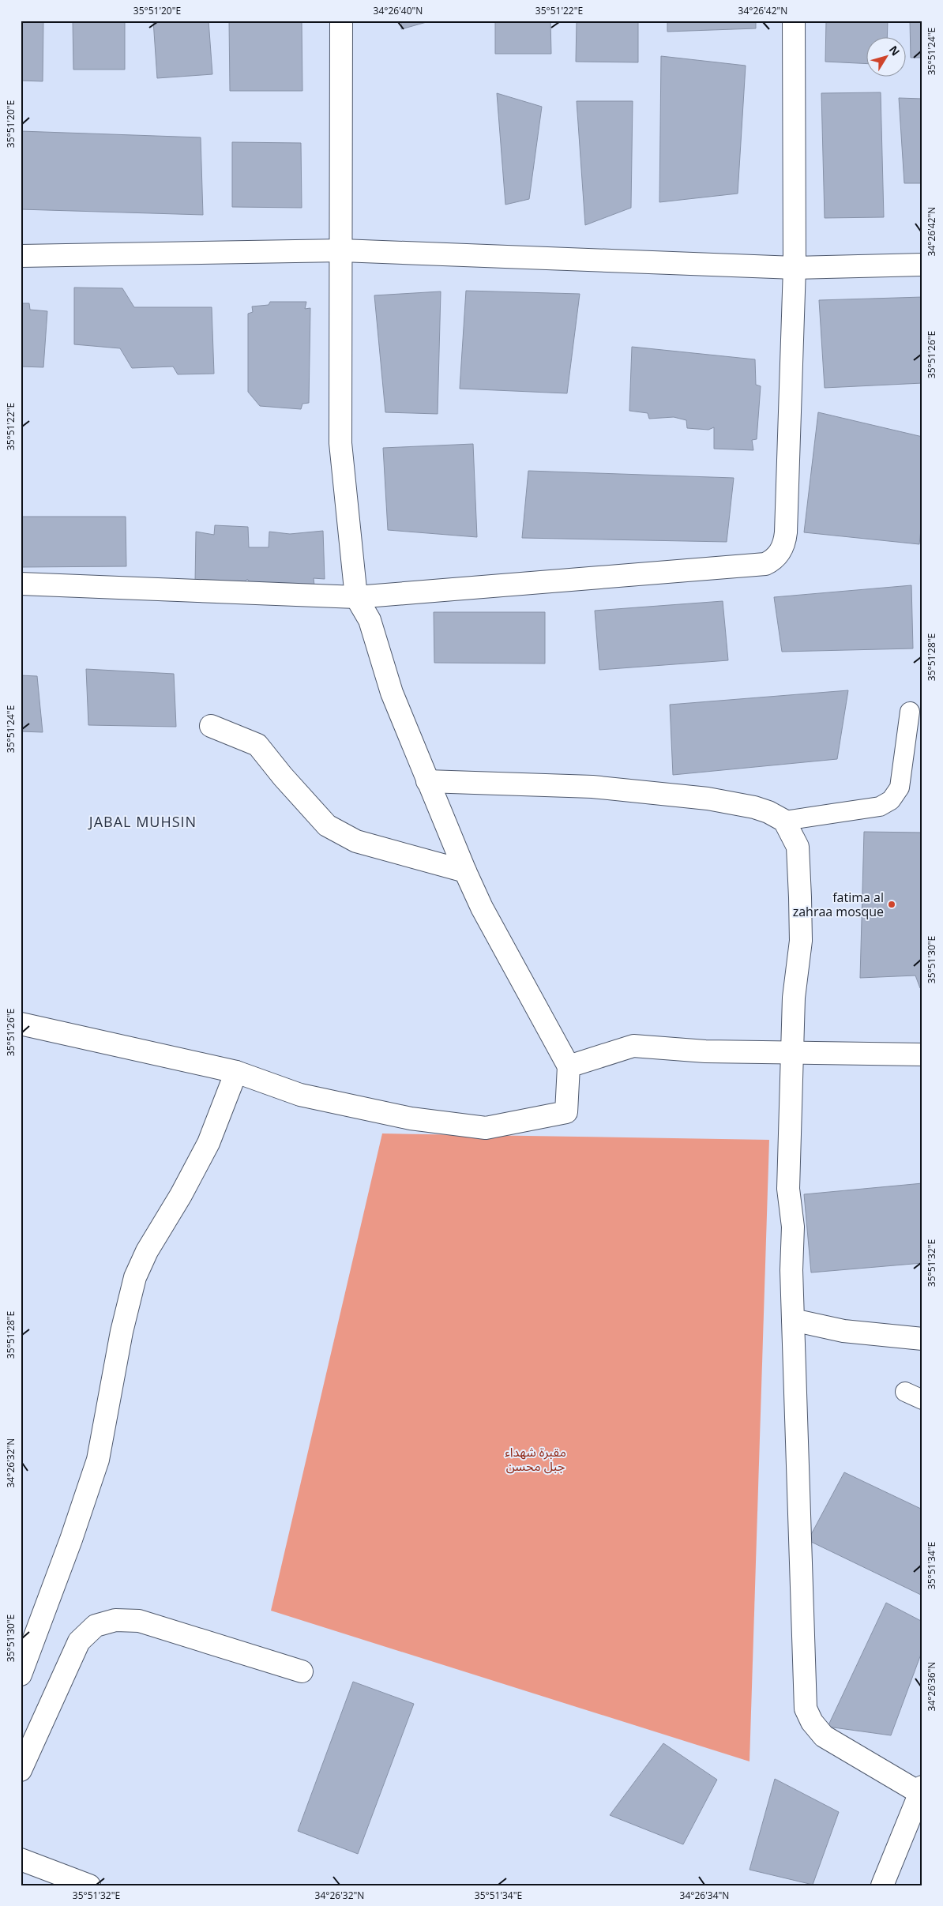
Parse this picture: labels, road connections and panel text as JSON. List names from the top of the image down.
{
  "districts": ["JABAL MUHSIN"],
  "parks": ["مقبرة شهداء جبل محسن"],
  "places": ["fatima al zahraa mosque"],
  "north": "top right",
  "coordinates": [
    "35°51'20\"E",
    "34°26'40\"N",
    "35°51'22\"E",
    "34°26'42\"N",
    "35°51'24\"E",
    "35°51'26\"E",
    "35°51'28\"E",
    "35°51'30\"E",
    "35°51'32\"E",
    "34°26'32\"N",
    "35°51'34\"E",
    "34°26'36\"N",
    "34°26'34\"N"
  ]
}
